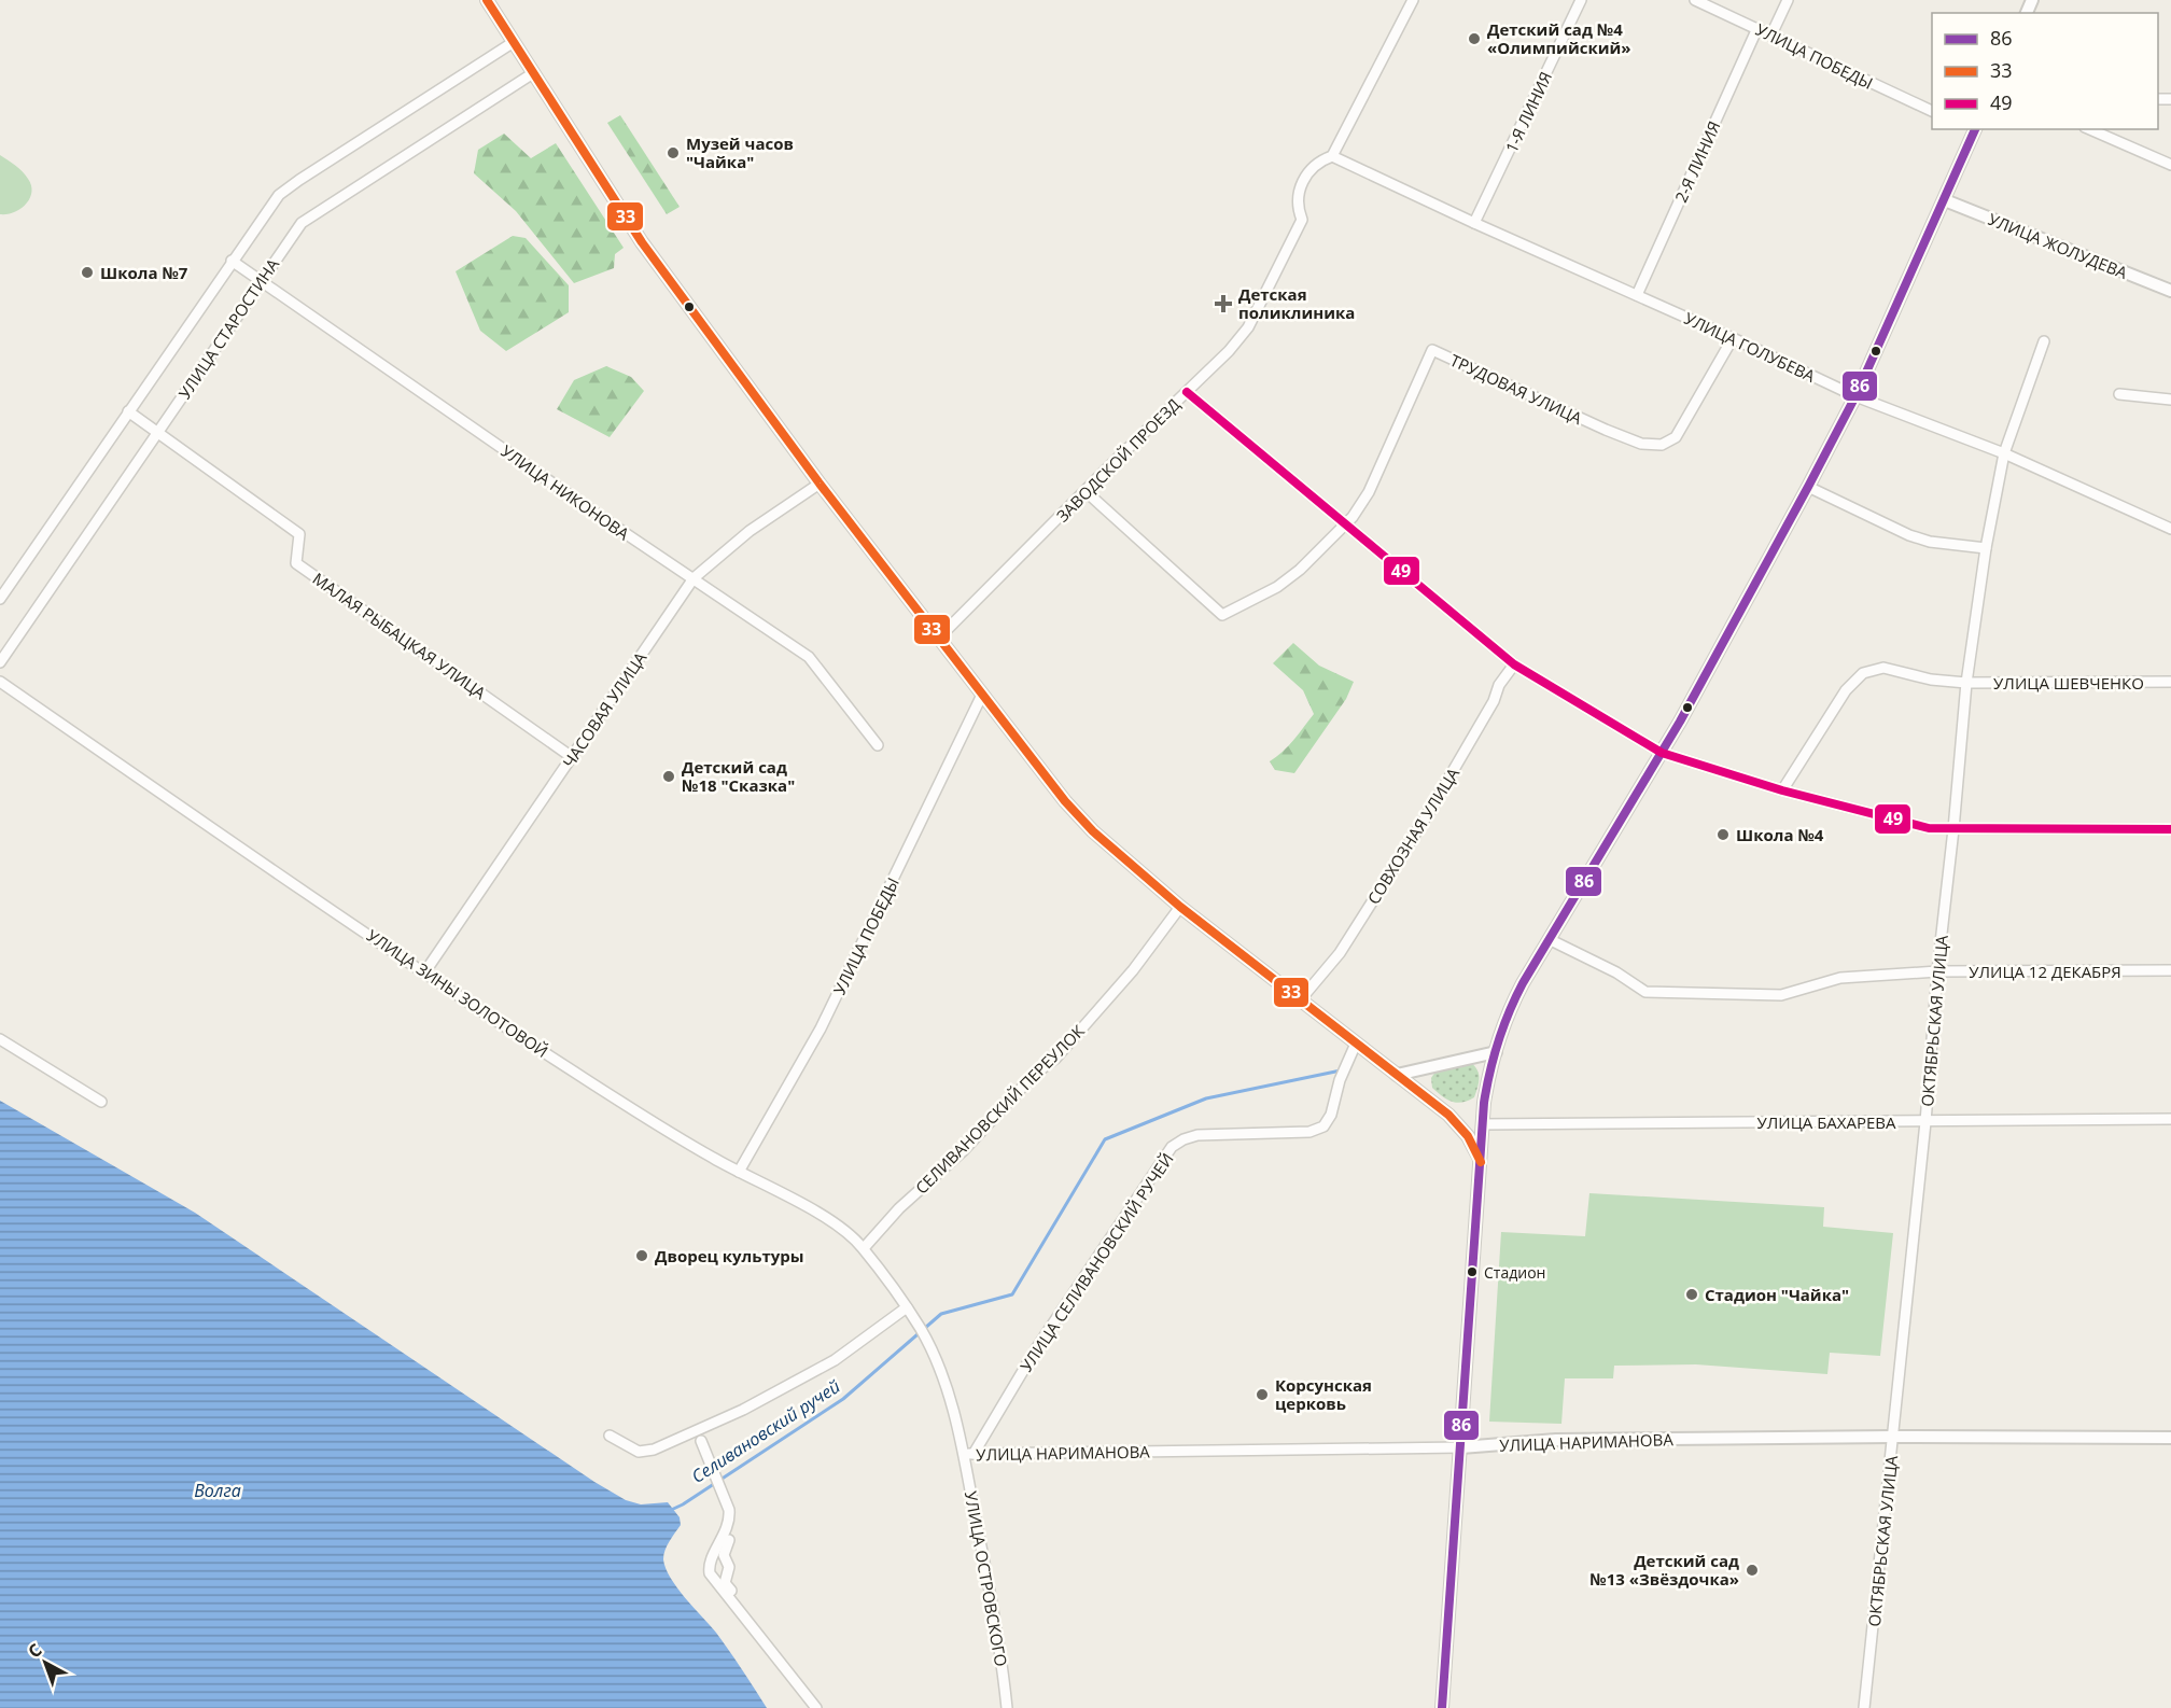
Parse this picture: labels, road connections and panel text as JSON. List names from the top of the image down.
{
  "streets": {
    "main road": ["УЛИЦА ЖОЛУДЕВА", "УЛИЦА НАРИМАНОВА"],
    "street": [
      "УЛИЦА ПОБЕДЫ",
      "1-Я ЛИНИЯ",
      "2-Я ЛИНИЯ",
      "УЛИЦА СТАРОСТИНА",
      "УЛИЦА ГОЛУБЕВА",
      "ТРУДОВАЯ УЛИЦА",
      "ЗАВОДСКОЙ ПРОЕЗД",
      "УЛИЦА НИКОНОВА",
      "МАЛАЯ РЫБАЦКАЯ УЛИЦА",
      "УЛИЦА ШЕВЧЕНКО",
      "ЧАСОВАЯ УЛИЦА",
      "СОВХОЗНАЯ УЛИЦА",
      "УЛИЦА 12 ДЕКАБРЯ",
      "УЛИЦА ЗИНЫ ЗОЛОТОВОЙ",
      "ОКТЯБРЬСКАЯ УЛИЦА",
      "СЕЛИВАНОВСКИЙ ПЕРЕУЛОК",
      "УЛИЦА БАХАРЕВА",
      "УЛИЦА СЕЛИВАНОВСКИЙ РУЧЕЙ",
      "УЛИЦА ОСТРОВСКОГО"
    ]
  },
  "crossings": [
    ["УЛИЦА ПОБЕДЫ", "2-Я ЛИНИЯ"],
    ["УЛИЦА ПОБЕДЫ", "УЛИЦА ЗИНЫ ЗОЛОТОВОЙ"],
    ["1-Я ЛИНИЯ", "УЛИЦА ГОЛУБЕВА"],
    ["2-Я ЛИНИЯ", "УЛИЦА ГОЛУБЕВА"],
    ["УЛИЦА СТАРОСТИНА", "УЛИЦА НИКОНОВА"],
    ["УЛИЦА СТАРОСТИНА", "МАЛАЯ РЫБАЦКАЯ УЛИЦА"],
    ["УЛИЦА ГОЛУБЕВА", "ТРУДОВАЯ УЛИЦА"],
    ["УЛИЦА ГОЛУБЕВА", "ЗАВОДСКОЙ ПРОЕЗД"],
    ["УЛИЦА ГОЛУБЕВА", "ОКТЯБРЬСКАЯ УЛИЦА"],
    ["ТРУДОВАЯ УЛИЦА", "ЗАВОДСКОЙ ПРОЕЗД"],
    ["УЛИЦА НИКОНОВА", "ЧАСОВАЯ УЛИЦА"],
    ["МАЛАЯ РЫБАЦКАЯ УЛИЦА", "ЧАСОВАЯ УЛИЦА"],
    ["УЛИЦА ШЕВЧЕНКО", "ОКТЯБРЬСКАЯ УЛИЦА"],
    ["ЧАСОВАЯ УЛИЦА", "УЛИЦА ЗИНЫ ЗОЛОТОВОЙ"],
    ["УЛИЦА 12 ДЕКАБРЯ", "ОКТЯБРЬСКАЯ УЛИЦА"],
    ["УЛИЦА ЗИНЫ ЗОЛОТОВОЙ", "СЕЛИВАНОВСКИЙ ПЕРЕУЛОК"],
    ["УЛИЦА ЗИНЫ ЗОЛОТОВОЙ", "УЛИЦА ОСТРОВСКОГО"],
    ["ОКТЯБРЬСКАЯ УЛИЦА", "УЛИЦА БАХАРЕВА"],
    ["ОКТЯБРЬСКАЯ УЛИЦА", "УЛИЦА НАРИМАНОВА"],
    ["УЛИЦА СЕЛИВАНОВСКИЙ РУЧЕЙ", "УЛИЦА НАРИМАНОВА"],
    ["УЛИЦА СЕЛИВАНОВСКИЙ РУЧЕЙ", "УЛИЦА ОСТРОВСКОГО"],
    ["УЛИЦА НАРИМАНОВА", "УЛИЦА ОСТРОВСКОГО"]
  ],
  "water": ["Селивановский ручей", "Волга"],
  "places": {
    "other": [
      "Детский сад №4 «Олимпийский»",
      "Музей часов \"Чайка\"",
      "Школа №7",
      "Детский сад №18 \"Сказка\"",
      "Школа №4",
      "Дворец культуры",
      "Стадион",
      "Стадион \"Чайка\"",
      "Корсунская церковь",
      "Детский сад №13 «Звёздочка»"
    ],
    "health": ["Детская поликлиника"]
  },
  "lines": ["transit line 33", "transit line 86", "transit line 49"],
  "legend": ["86", "33", "49"],
  "north": "top left"
}
